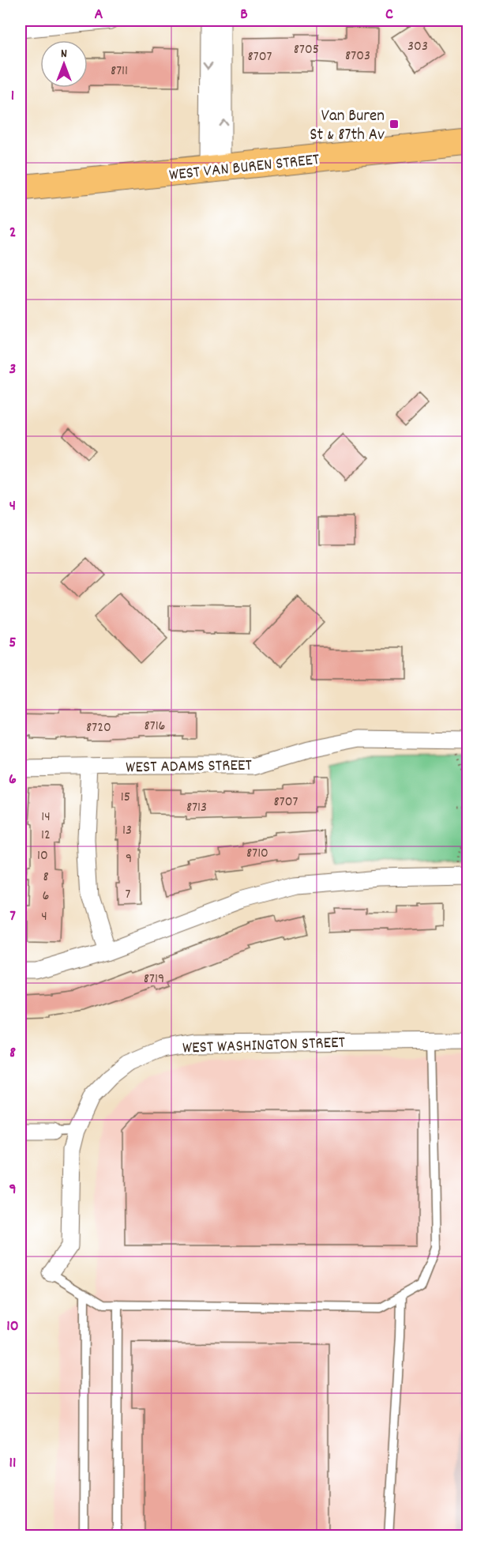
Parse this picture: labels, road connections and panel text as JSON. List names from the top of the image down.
{
  "streets": {
    "main road": ["WEST VAN BUREN STREET"],
    "street": ["WEST ADAMS STREET", "WEST WASHINGTON STREET"]
  },
  "places": {
    "transit": ["Van Buren St & 87th Av"]
  },
  "house_numbers": [
    "303",
    "8705",
    "8703",
    "8707",
    "8711",
    "8716",
    "8720",
    "15",
    "8707",
    "8713",
    "14",
    "13",
    "12",
    "8710",
    "10",
    "9",
    "8",
    "7",
    "6",
    "4",
    "8719"
  ],
  "north": "top",
  "grid": {
    "columns": ["A", "B", "C"],
    "rows": [
      "1",
      "2",
      "3",
      "4",
      "5",
      "6",
      "7",
      "8",
      "9",
      "10",
      "11"
    ]
  }
}
